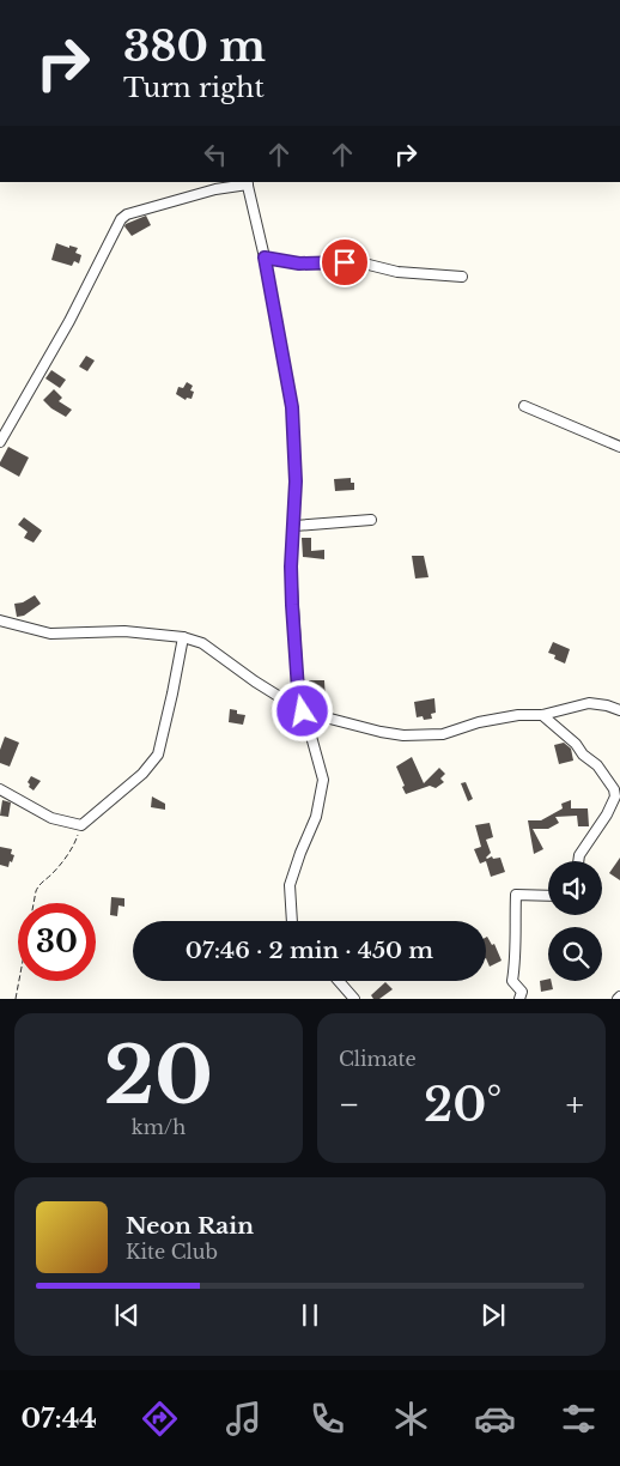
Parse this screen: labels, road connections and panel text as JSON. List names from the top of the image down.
{
  "page": {
    "turn": ["380 m", "Turn right"],
    "limit": "30",
    "trip": "07:46 · 2 min · 450 m",
    "tile": [
      ["20", "km/h"],
      "Climate"
    ],
    "heat": ["−", "20°", "+"],
    "song": ["Neon Rain", "Kite Club"],
    "tabs": "07:44"
  }
}
